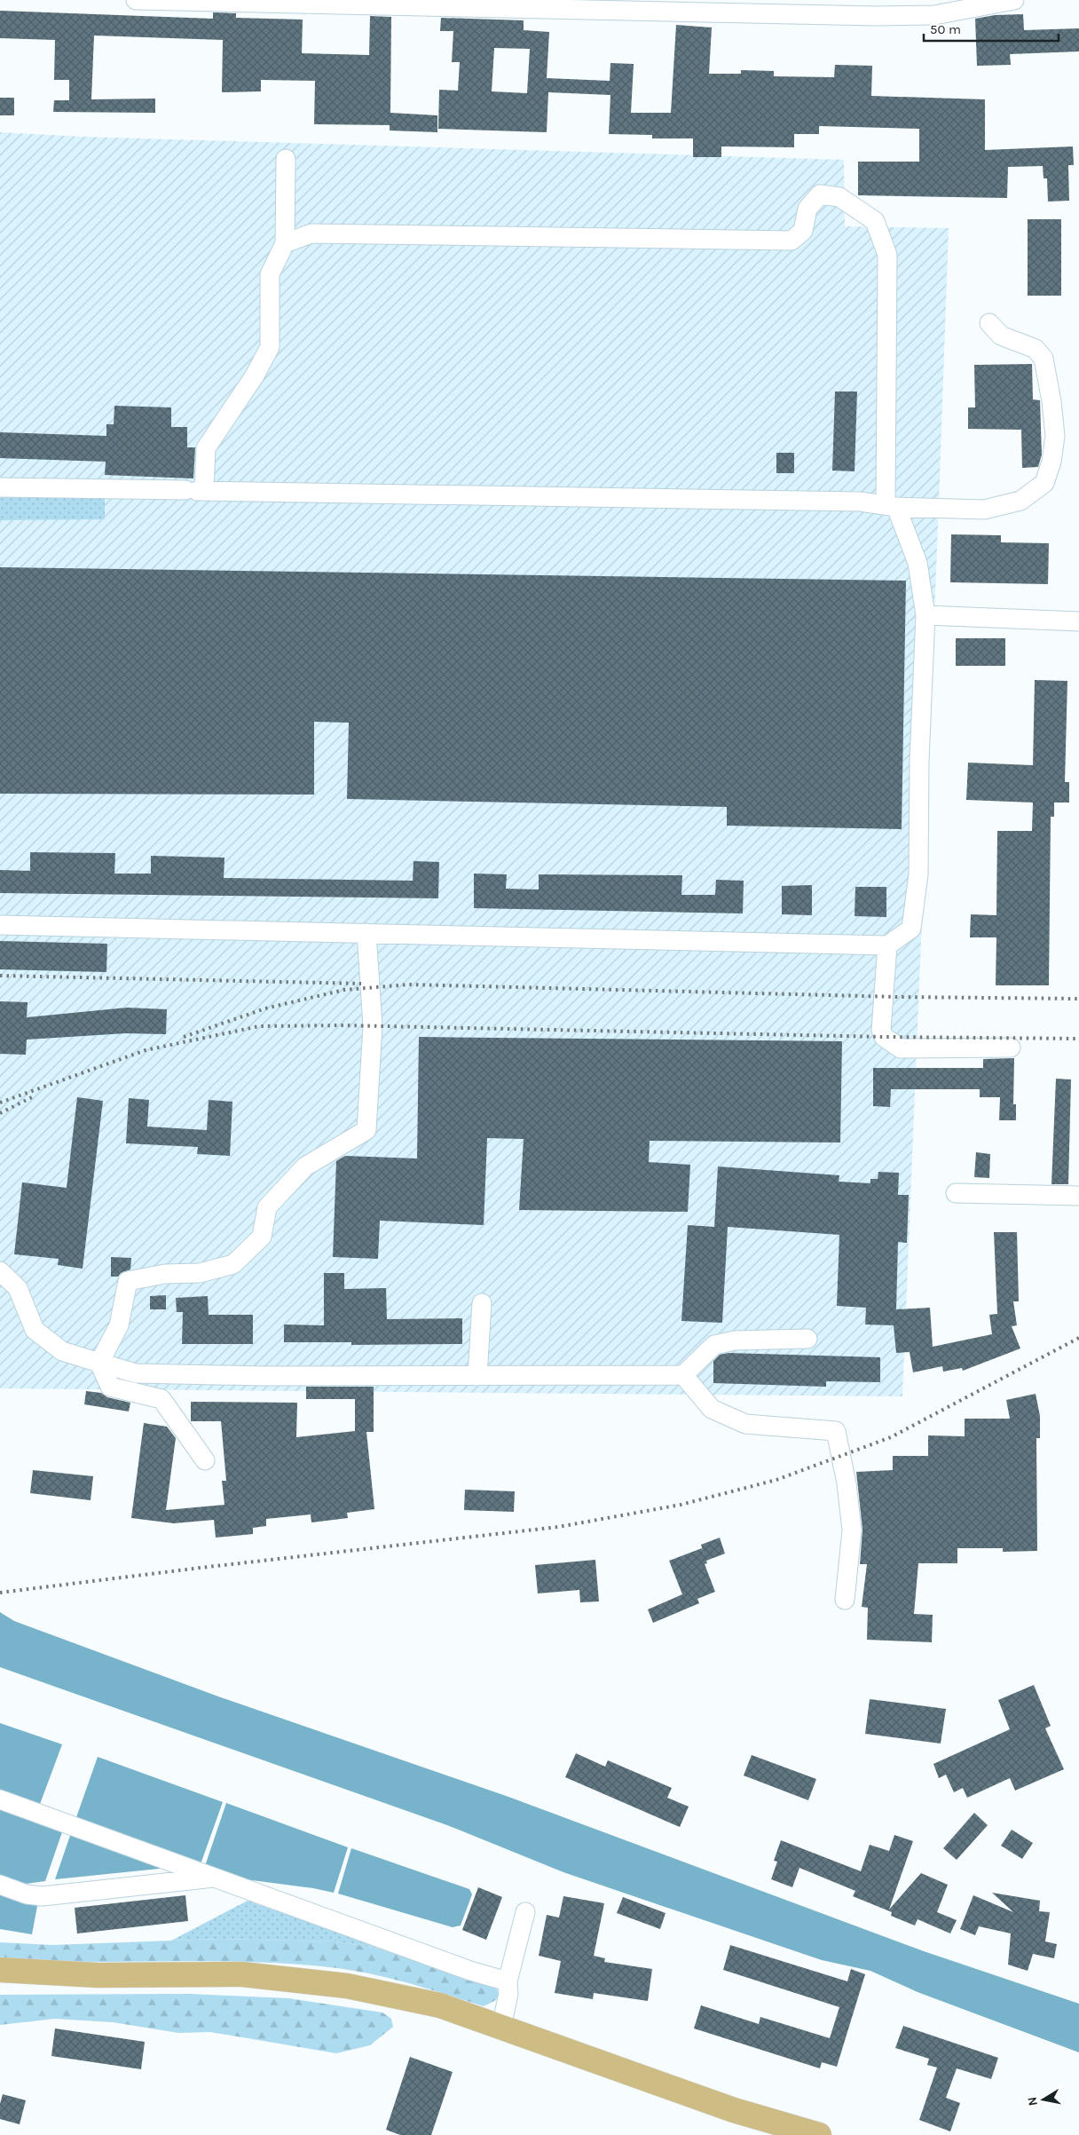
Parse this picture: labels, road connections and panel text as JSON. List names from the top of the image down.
{
  "scale_bar": "50 m",
  "north": "left"
}
